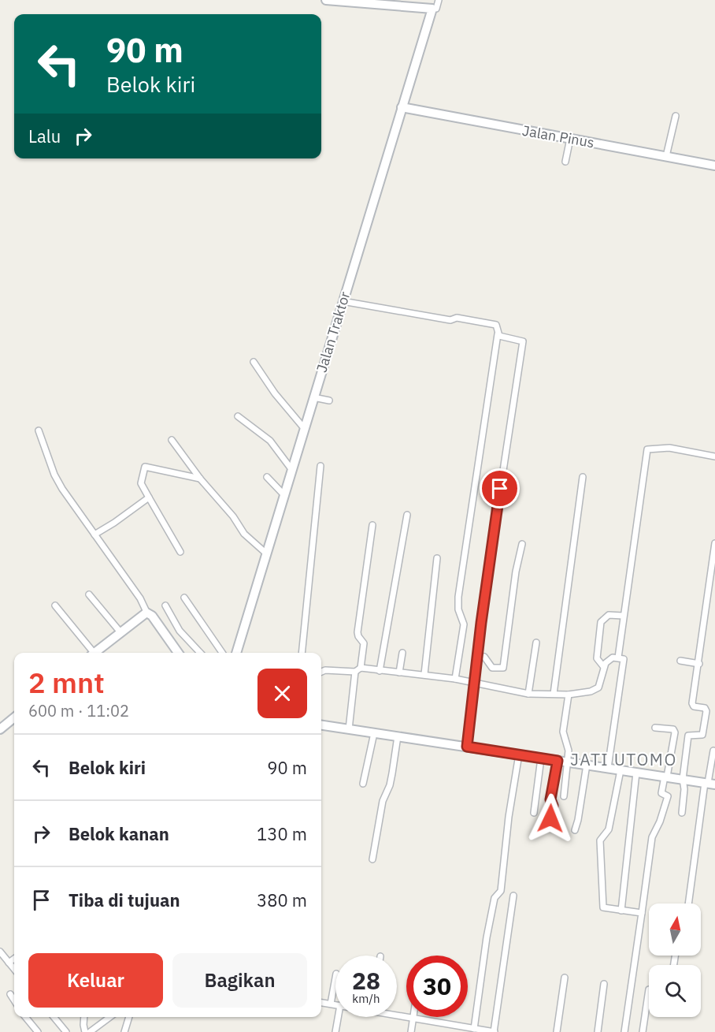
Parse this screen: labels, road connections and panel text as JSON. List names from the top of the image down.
{
  "streets": {
    "street": ["Jalan Pinus", "Jalan Traktor"]
  },
  "crossings": [
    ["Jalan Pinus", "Jalan Traktor"]
  ],
  "districts": ["JATI UTOMO"],
  "north": "top",
  "page": {
    "turn": ["90 m", "Belok kiri"],
    "then": "Lalu",
    "heading": ["2 mnt", "600 m · 11:02"],
    "list": [
      {
        "name": "Belok kiri",
        "value": "90 m"
      },
      {
        "name": "Belok kanan",
        "value": "130 m"
      },
      {
        "name": "Tiba di tujuan",
        "value": "380 m"
      }
    ],
    "buttons": ["Keluar", "Bagikan"],
    "speed": "28 km/h",
    "limit": "30"
  }
}
